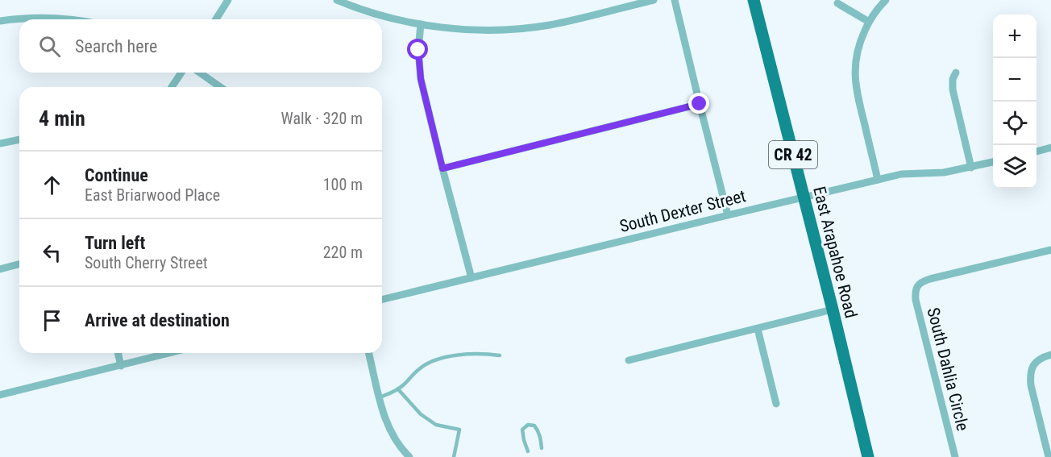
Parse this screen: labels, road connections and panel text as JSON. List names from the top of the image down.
{
  "streets": {
    "main road": ["CR 42", "East Arapahoe Road"],
    "street": ["South Dexter Street", "South Dahlia Circle"]
  },
  "crossings": [
    ["South Dexter Street", "East Arapahoe Road"]
  ],
  "page": {
    "map_buttons": ["+", "−"],
    "search": "Search here",
    "heading": ["4 min", "Walk · 320 m"],
    "list": [
      ["Continue", "East Briarwood Place", "100 m"],
      ["Turn left", "South Cherry Street", "220 m"],
      "Arrive at destination"
    ]
  }
}
